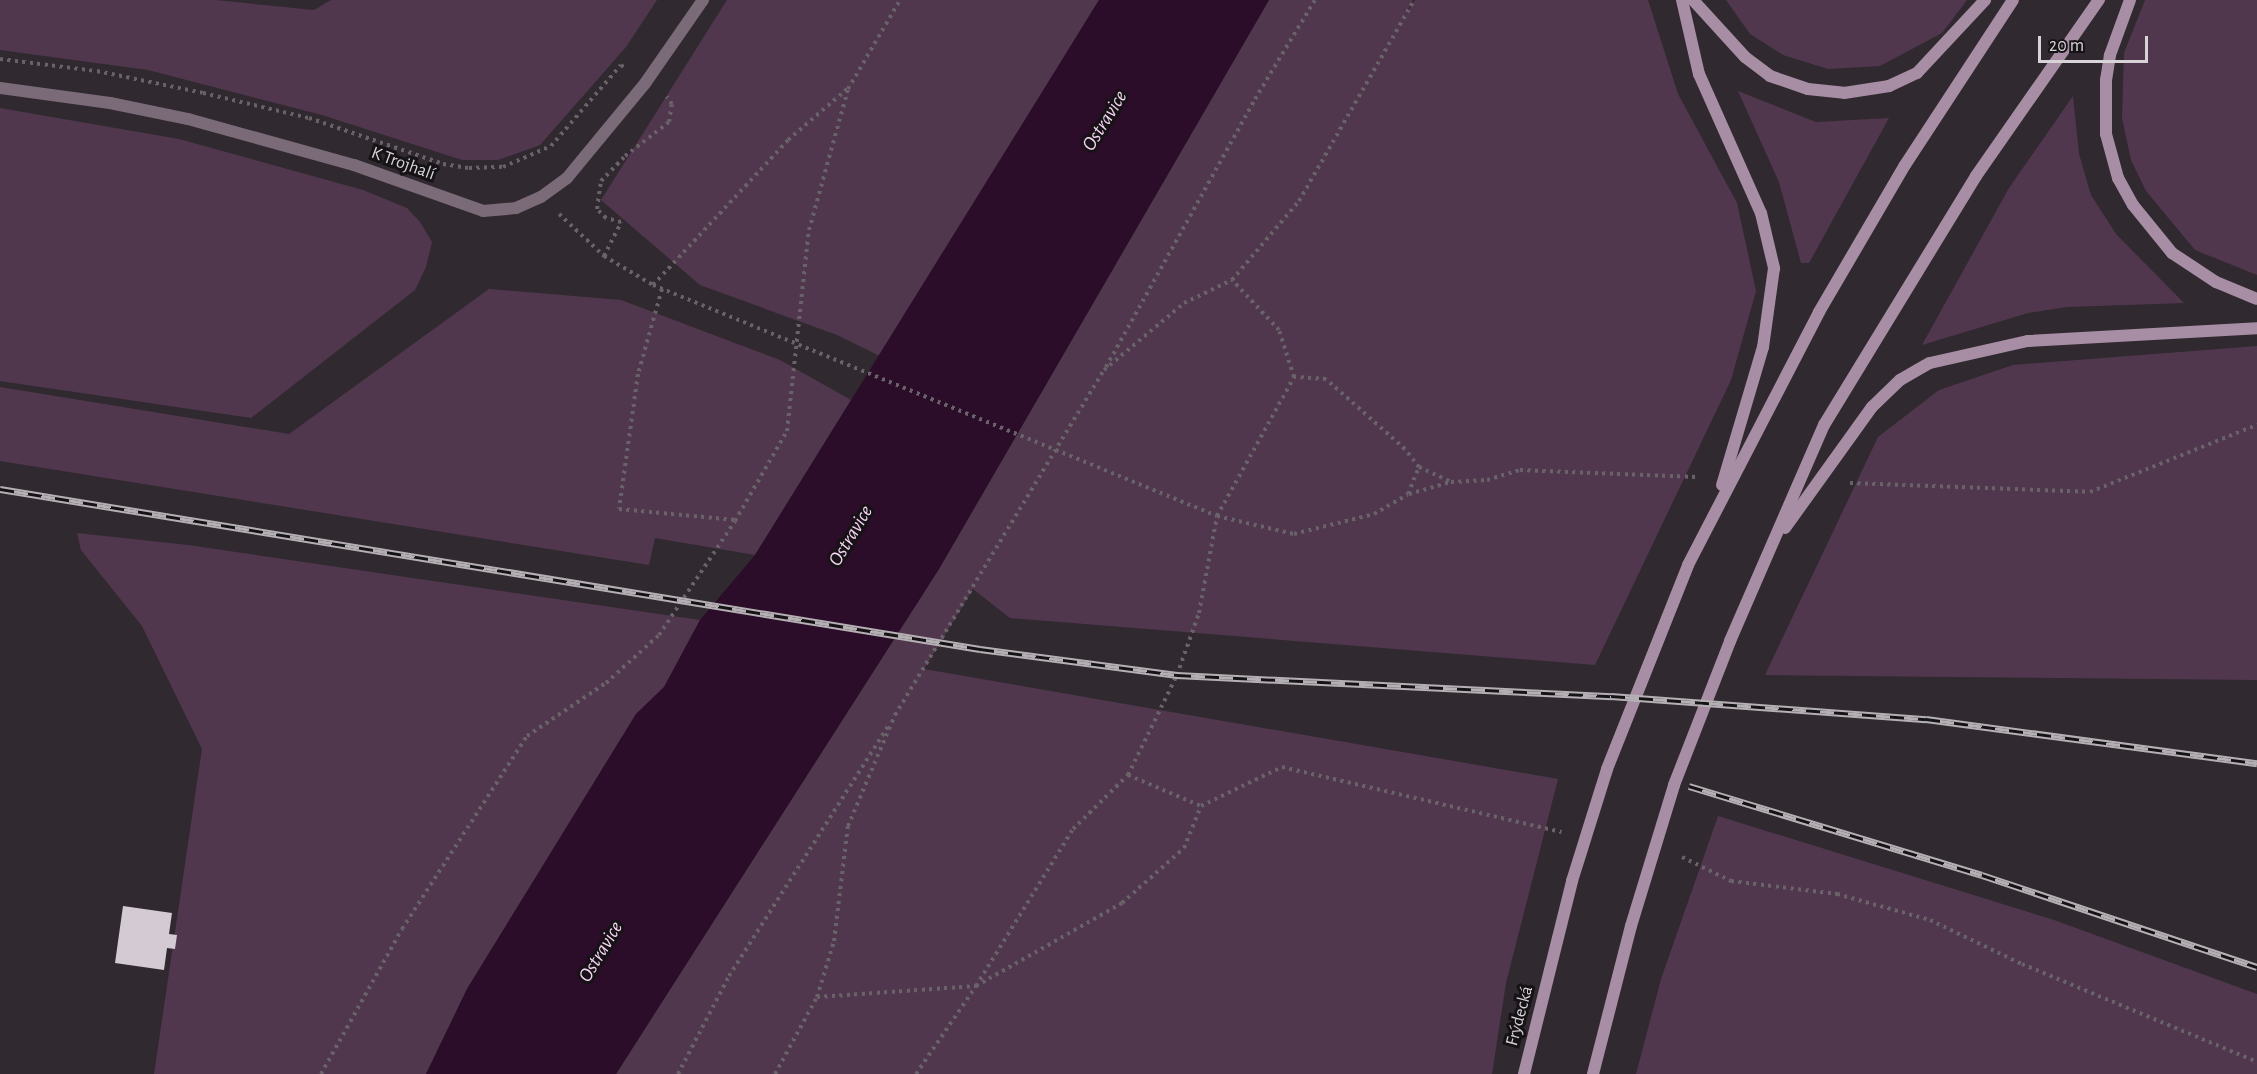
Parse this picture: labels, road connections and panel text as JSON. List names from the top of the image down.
{
  "streets": {
    "main road": ["Frýdecká"],
    "street": ["K Trojhalí"]
  },
  "water": ["Ostravice"],
  "scale_bar": "20 m"
}
